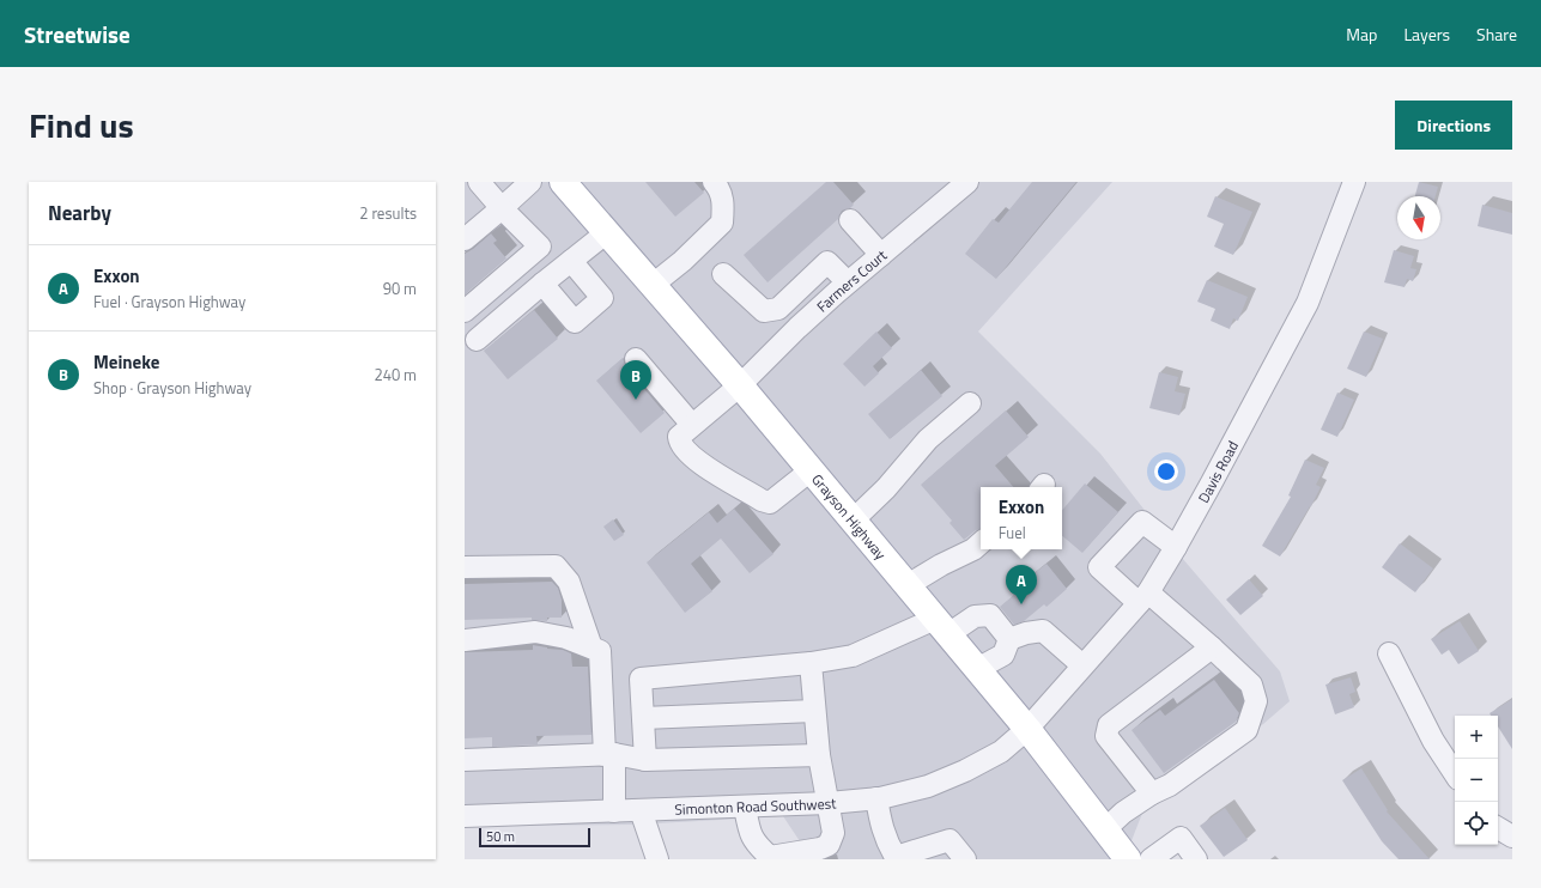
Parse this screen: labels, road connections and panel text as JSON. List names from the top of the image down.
{
  "streets": {
    "main road": ["Grayson Highway"],
    "street": ["Farmers Court", "Davis Road", "Simonton Road Southwest"]
  },
  "crossings": [
    ["Farmers Court", "Grayson Highway"],
    ["Davis Road", "Grayson Highway"],
    ["Davis Road", "Simonton Road Southwest"],
    ["Grayson Highway", "Simonton Road Southwest"]
  ],
  "scale_bar": "50 m",
  "north": "bottom",
  "page": {
    "header": "Streetwise",
    "nav": ["Map", "Layers", "Share"],
    "title": "Find us",
    "buttons": "Directions",
    "heading": ["Nearby", "2 results"],
    "list": [
      {
        "mark": "A",
        "name": "Exxon",
        "note": "Fuel · Grayson Highway",
        "value": "90 m"
      },
      {
        "mark": "B",
        "name": "Meineke",
        "note": "Shop · Grayson Highway",
        "value": "240 m"
      }
    ],
    "pins": ["B", "A"],
    "popup": ["Exxon", "Fuel"],
    "map_buttons": ["+", "−"],
    "scale": "50 m"
  }
}
